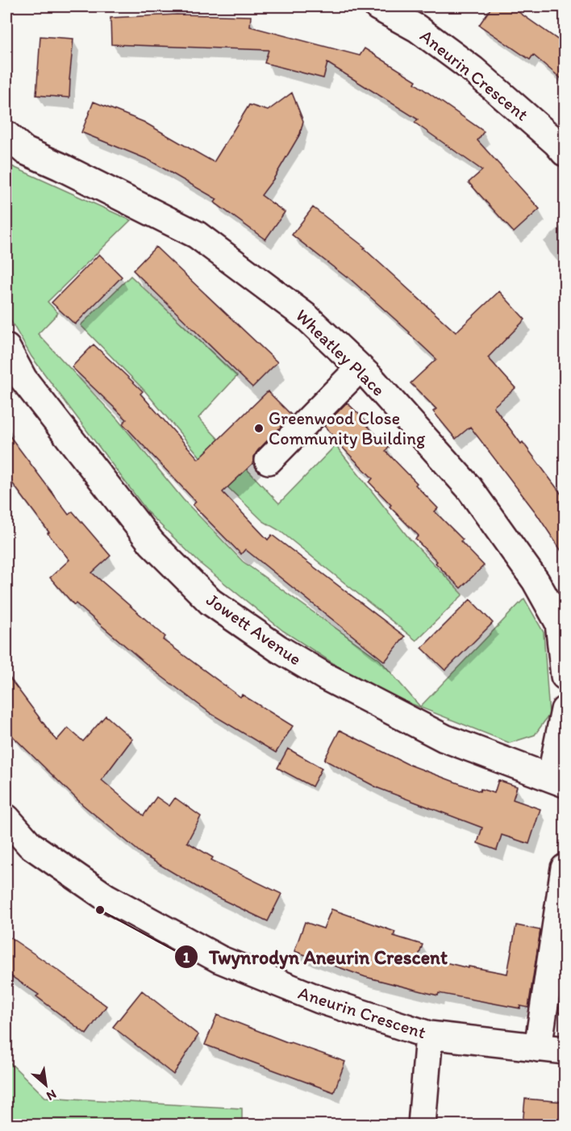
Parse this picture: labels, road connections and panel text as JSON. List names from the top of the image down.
{
  "streets": {
    "street": ["Aneurin Crescent", "Wheatley Place", "Jowett Avenue"]
  },
  "places": ["Greenwood Close Community Building", "Twynrodyn Aneurin Crescent"],
  "north": "bottom right"
}
